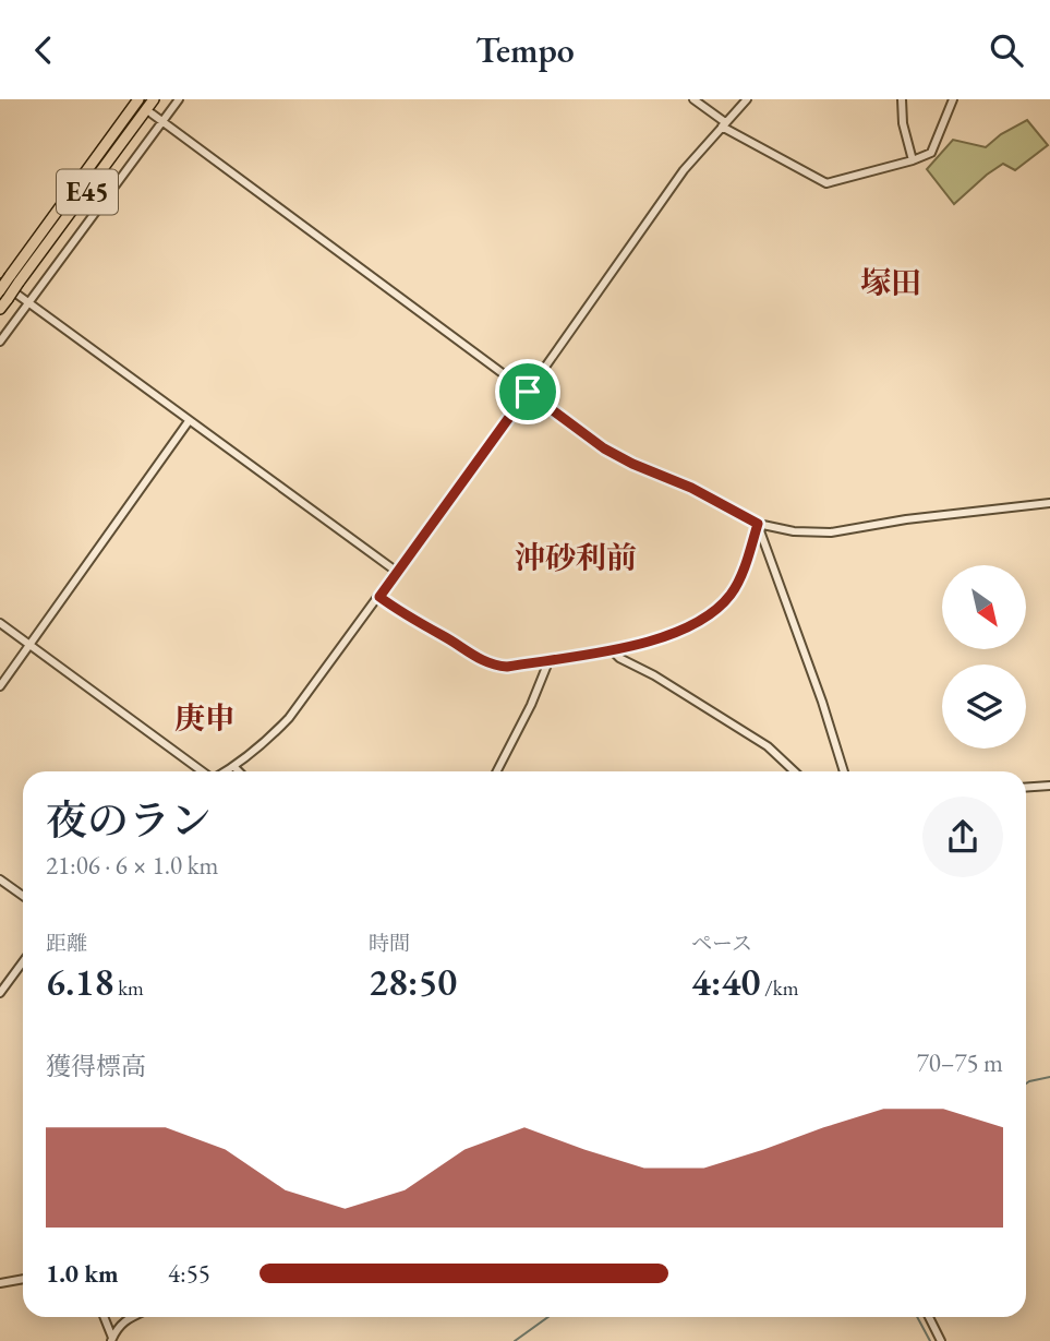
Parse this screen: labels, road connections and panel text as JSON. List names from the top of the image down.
{
  "streets": {
    "highway": ["E45"]
  },
  "districts": ["塚田", "沖砂利前", "庚申"],
  "north": "bottom right",
  "page": {
    "header": "Tempo",
    "heading": ["夜のラン", "21:06 · 6 × 1.0 km"],
    "stats": [
      ["距離", "6.18 km"],
      ["時間", "28:50"],
      ["ペース", "4:40 /km"]
    ],
    "chart": ["獲得標高", "70–75 m"],
    "list": [
      {
        "name": "1.0 km",
        "note": "4:55"
      }
    ]
  }
}
